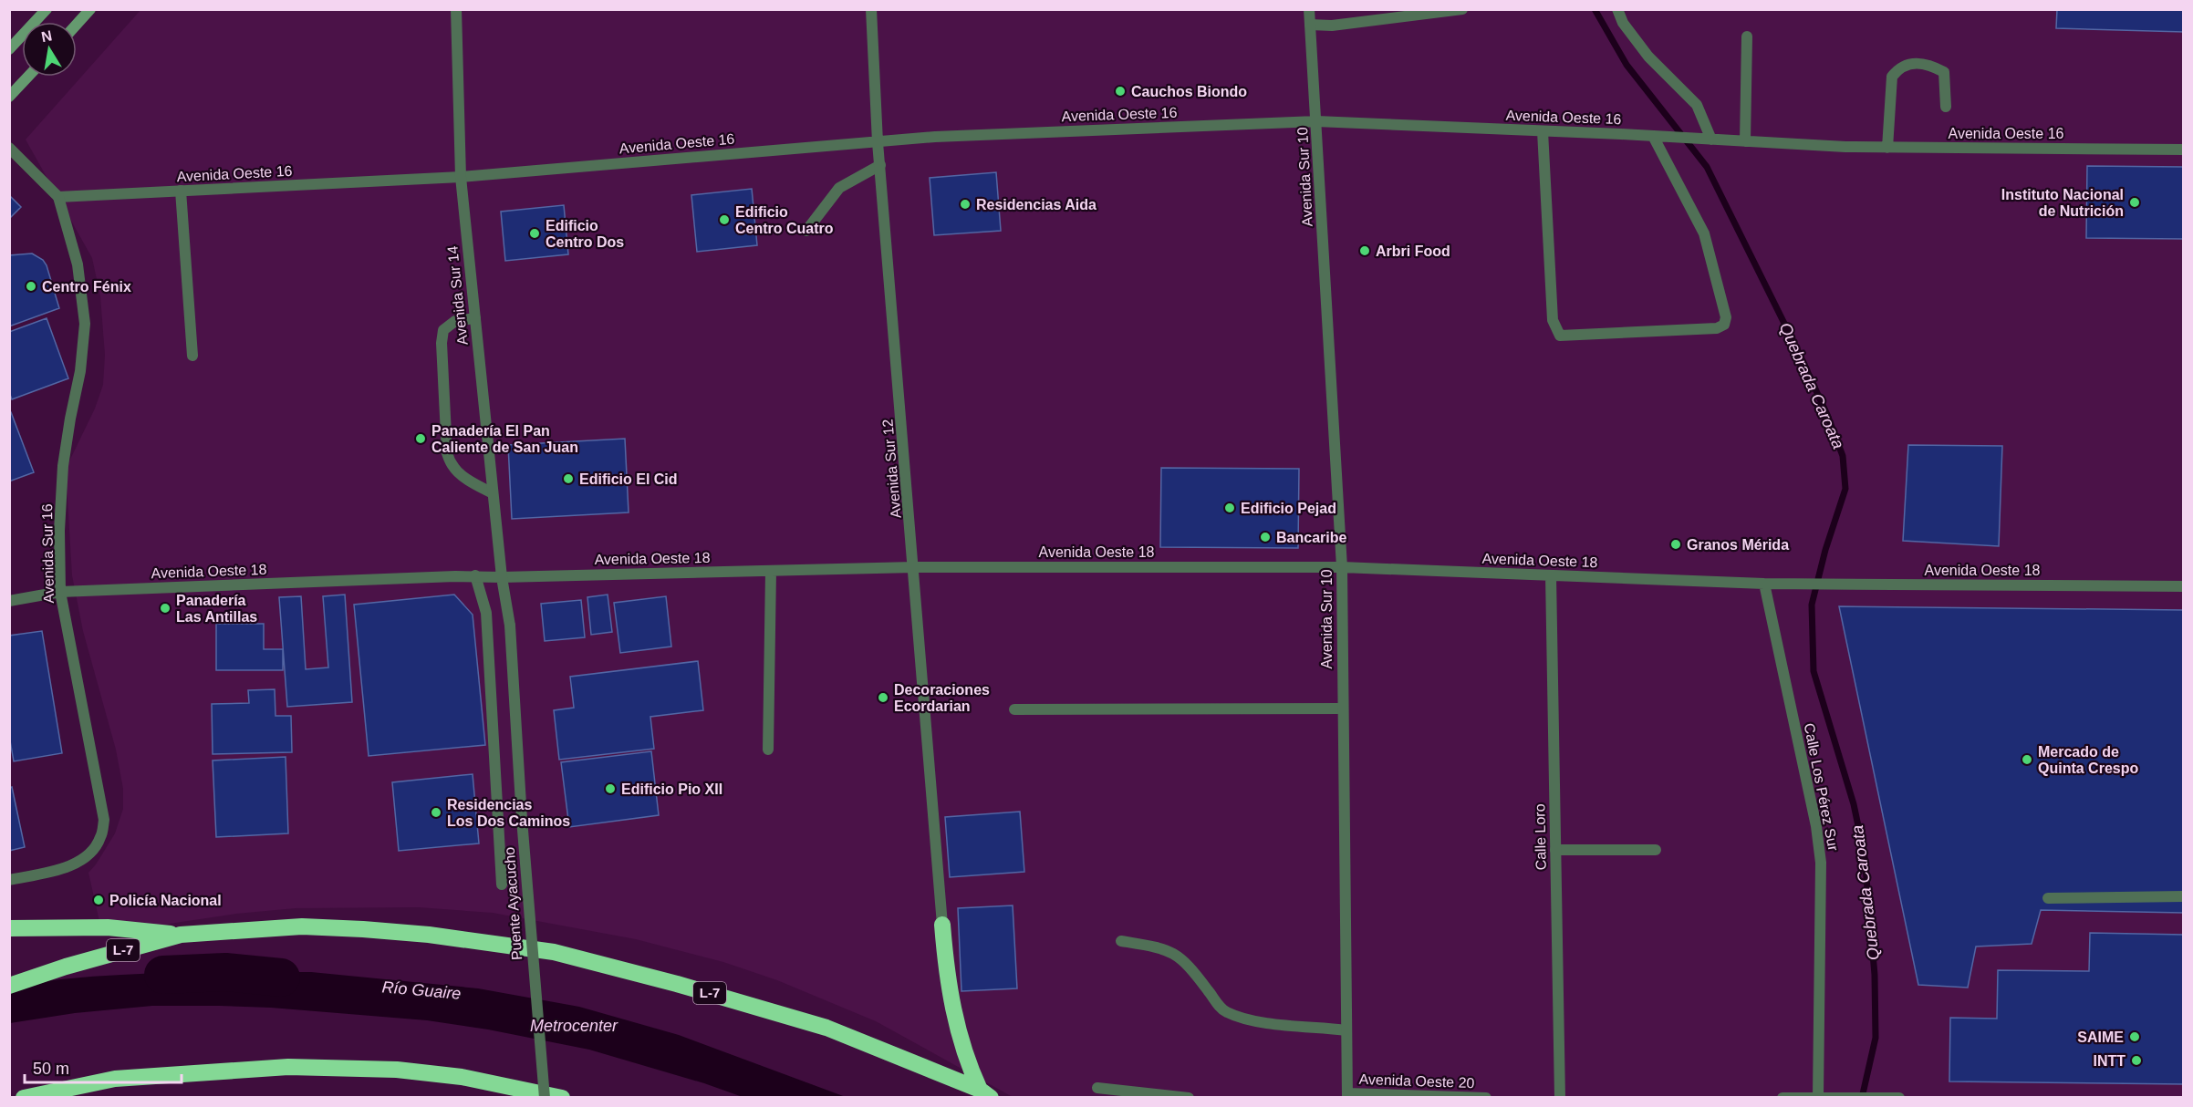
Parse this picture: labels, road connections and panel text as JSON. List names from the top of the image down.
{
  "streets": {
    "highway": ["L-7"],
    "street": [
      "Avenida Oeste 16",
      "Avenida Sur 10",
      "Avenida Sur 14",
      "Avenida Sur 12",
      "Avenida Oeste 18",
      "Avenida Sur 16",
      "Calle Los Pérez Sur",
      "Calle Loro",
      "Puente Ayacucho",
      "Avenida Oeste 20"
    ]
  },
  "crossings": [
    ["Avenida Oeste 16", "Avenida Sur 10"],
    ["Avenida Oeste 16", "Avenida Sur 14"],
    ["Avenida Oeste 16", "Avenida Sur 12"],
    ["Avenida Oeste 16", "Avenida Sur 16"],
    ["Avenida Sur 10", "Avenida Oeste 18"],
    ["Avenida Sur 10", "Avenida Oeste 20"],
    ["Avenida Sur 14", "Avenida Oeste 18"],
    ["Avenida Sur 14", "Puente Ayacucho"],
    ["Avenida Sur 12", "Avenida Oeste 18"],
    ["Avenida Oeste 18", "Avenida Sur 16"],
    ["Avenida Oeste 18", "Calle Los Pérez Sur"],
    ["Avenida Oeste 18", "Calle Loro"],
    ["Avenida Oeste 18", "Puente Ayacucho"]
  ],
  "water": ["Quebrada Caroata", "Río Guaire", "Metrocenter"],
  "places": [
    "Cauchos Biondo",
    "Instituto Nacional de Nutrición",
    "Residencias Aida",
    "Edificio Centro Cuatro",
    "Edificio Centro Dos",
    "Arbri Food",
    "Centro Fénix",
    "Panadería El Pan Caliente de San Juan",
    "Edificio El Cid",
    "Edificio Pejad",
    "Bancaribe",
    "Granos Mérida",
    "Panadería Las Antillas",
    "Decoraciones Ecordarian",
    "Mercado de Quinta Crespo",
    "Edificio Pio XII",
    "Residencias Los Dos Caminos",
    "Policía Nacional",
    "SAIME",
    "INTT"
  ],
  "scale_bar": "50 m",
  "north": "top"
}
